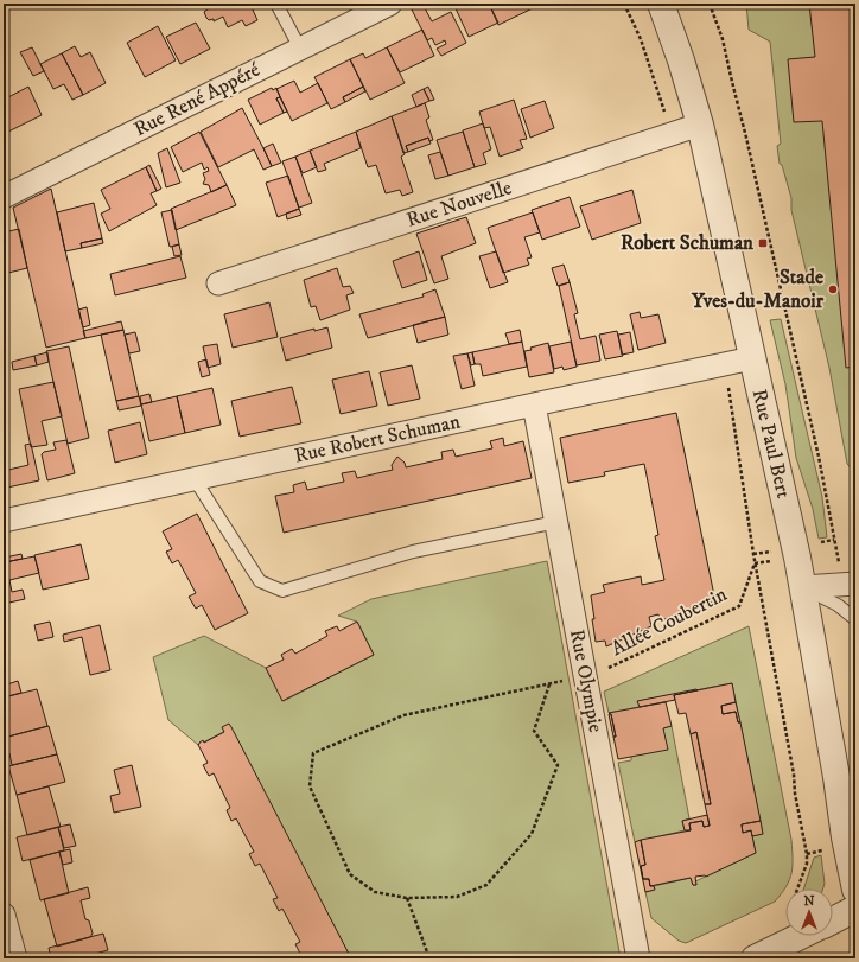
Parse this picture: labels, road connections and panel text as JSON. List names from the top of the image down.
{
  "streets": {
    "street": [
      "Rue René Appéré",
      "Rue Nouvelle",
      "Rue Robert Schuman",
      "Rue Paul Bert",
      "Rue Olympie"
    ],
    "path": ["Allée Coubertin"]
  },
  "crossings": [
    ["Rue Nouvelle", "Rue Paul Bert"],
    ["Rue Robert Schuman", "Rue Paul Bert"],
    ["Rue Robert Schuman", "Rue Olympie"],
    ["Allée Coubertin", "Rue Olympie"]
  ],
  "places": {
    "transit": ["Robert Schuman"],
    "other": ["Stade Yves-du-Manoir"]
  },
  "north": "top"
}
